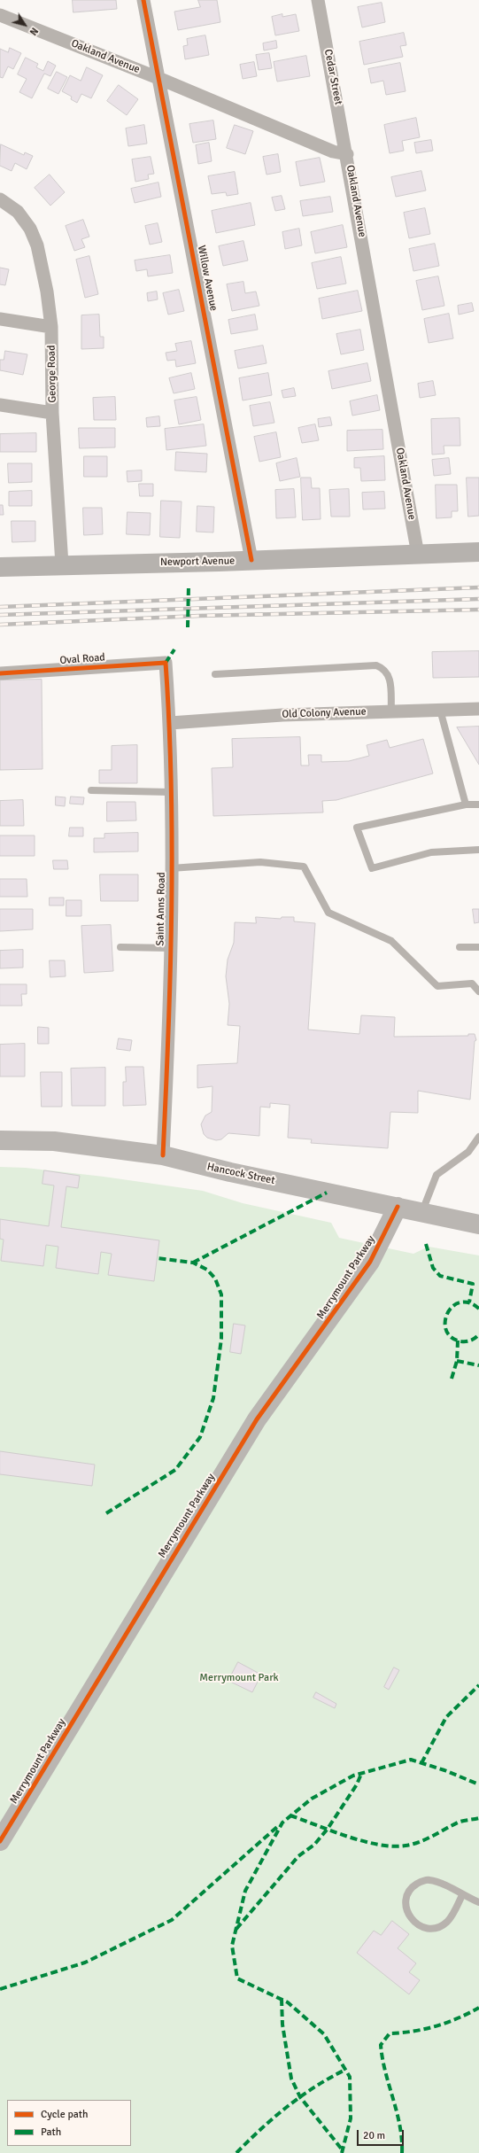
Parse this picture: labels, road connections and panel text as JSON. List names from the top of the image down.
{
  "streets": {
    "main road": ["Newport Avenue", "Hancock Street", "Merrymount Parkway"],
    "street": [
      "Oakland Avenue",
      "Cedar Street",
      "Willow Avenue",
      "George Road",
      "Oval Road",
      "Old Colony Avenue",
      "Saint Anns Road"
    ]
  },
  "crossings": [
    ["Oakland Avenue", "Cedar Street"],
    ["Oakland Avenue", "Willow Avenue"],
    ["Oakland Avenue", "Newport Avenue"],
    ["Willow Avenue", "Newport Avenue"],
    ["George Road", "Newport Avenue"],
    ["Oval Road", "Saint Anns Road"],
    ["Old Colony Avenue", "Saint Anns Road"],
    ["Saint Anns Road", "Hancock Street"],
    ["Hancock Street", "Merrymount Parkway"]
  ],
  "parks": ["Merrymount Park"],
  "legend": ["Cycle path", "Path"],
  "scale_bar": "20 m",
  "north": "bottom right"
}
